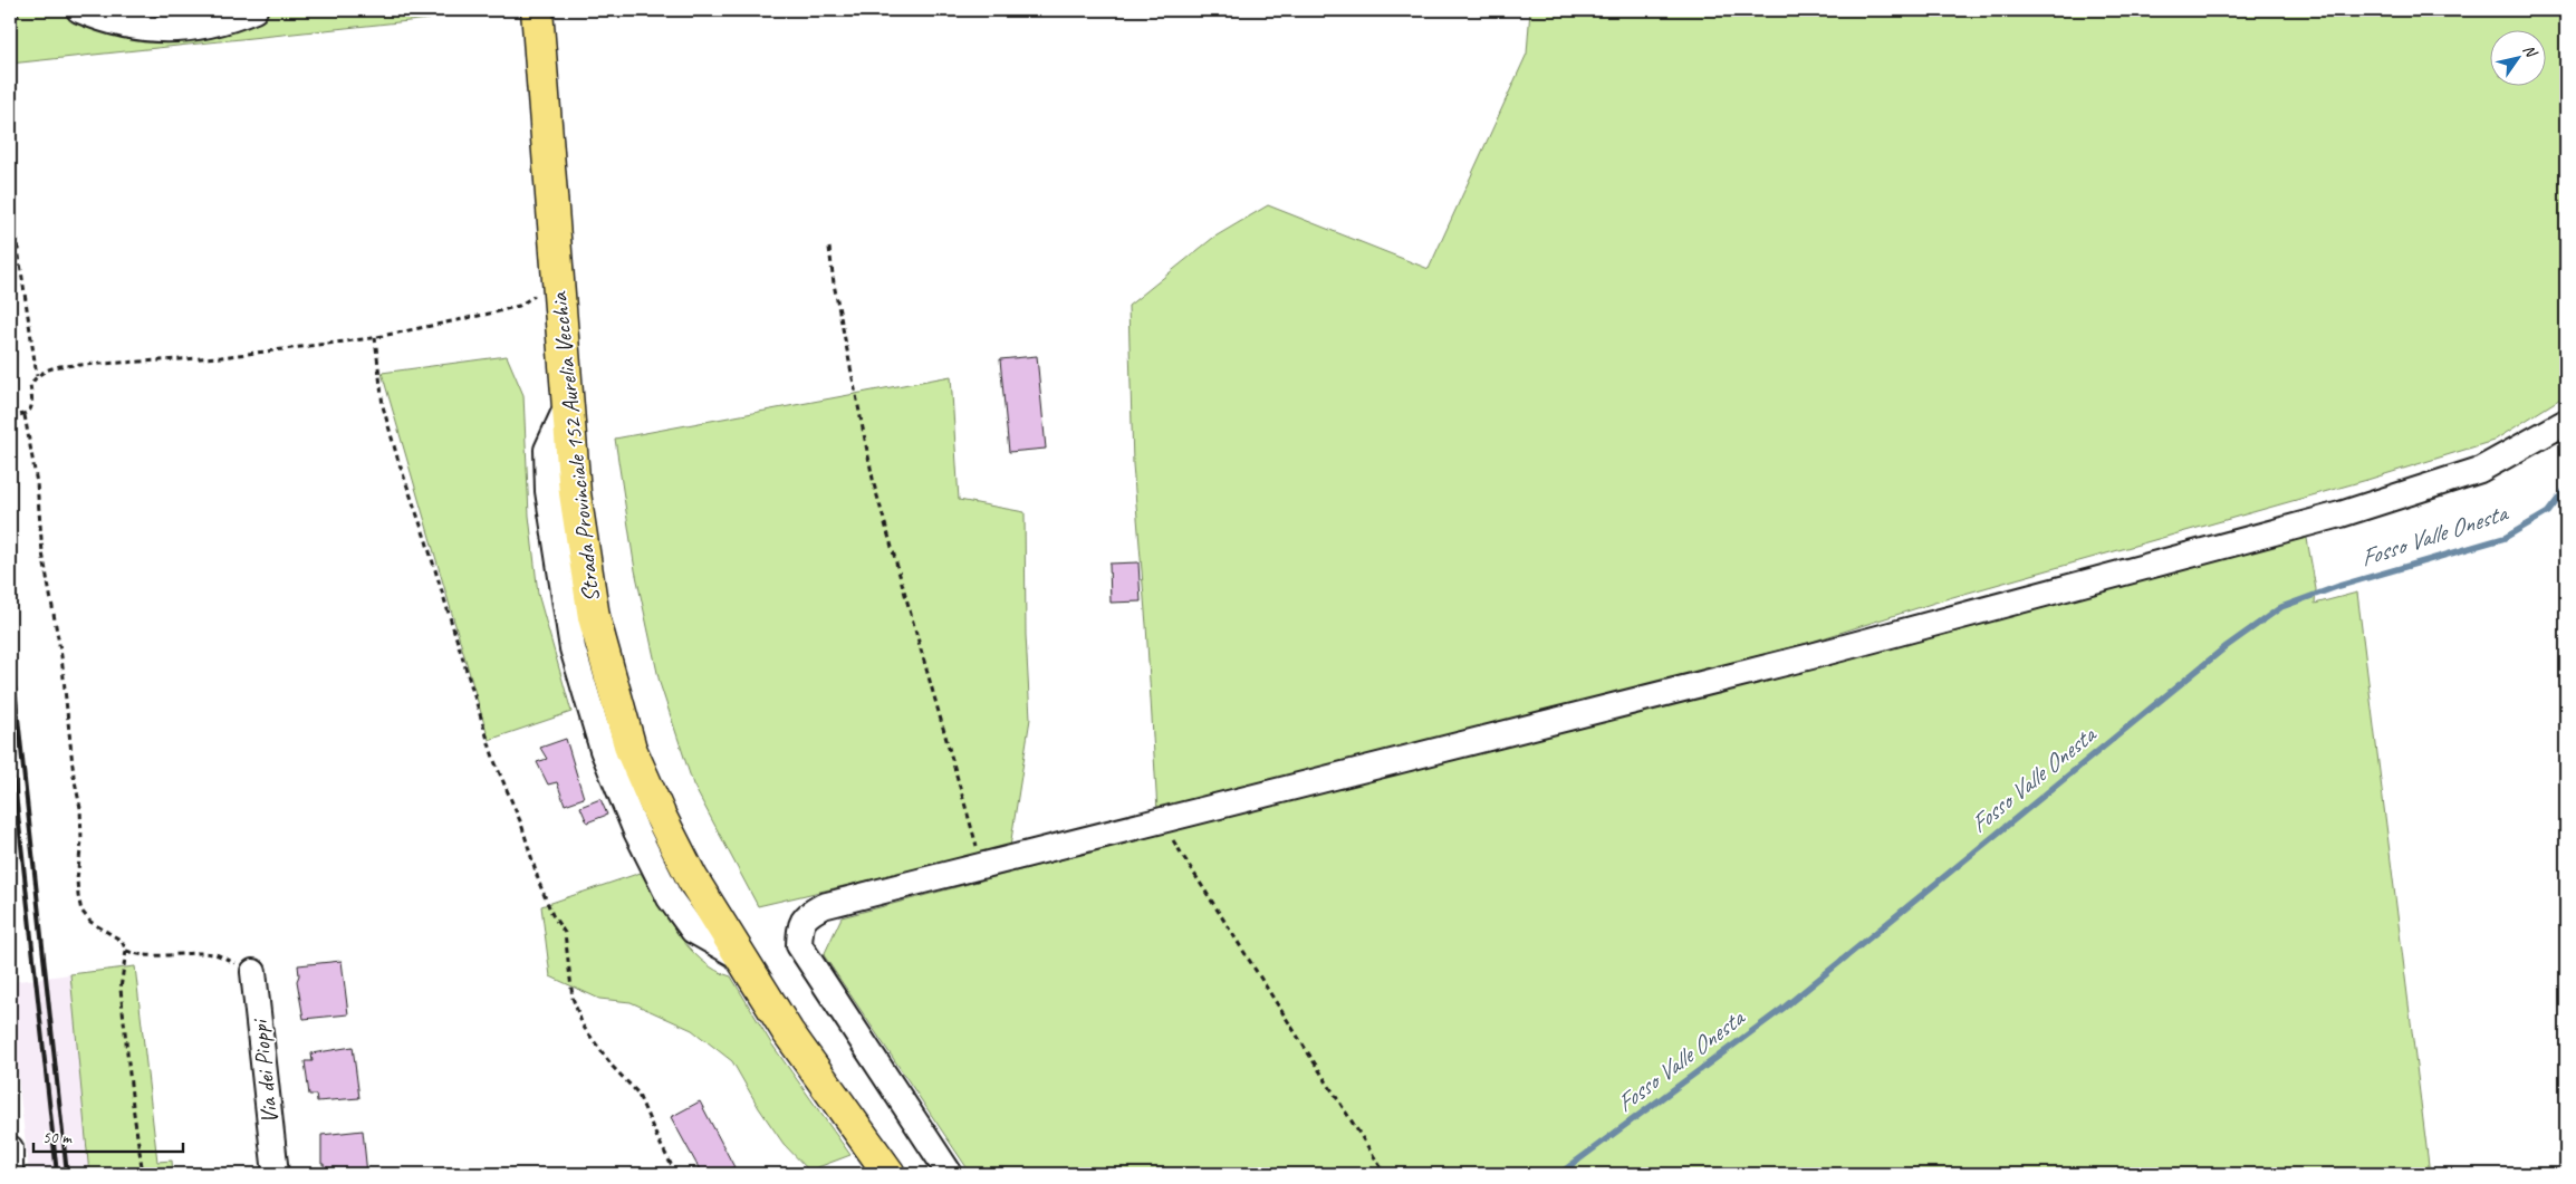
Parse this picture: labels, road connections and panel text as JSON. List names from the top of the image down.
{
  "streets": {
    "main road": ["Strada Provinciale 152 Aurelia Vecchia"],
    "street": ["Via dei Pioppi"]
  },
  "water": ["Fosso Valle Onesta"],
  "scale_bar": "50 m",
  "north": "top right"
}
